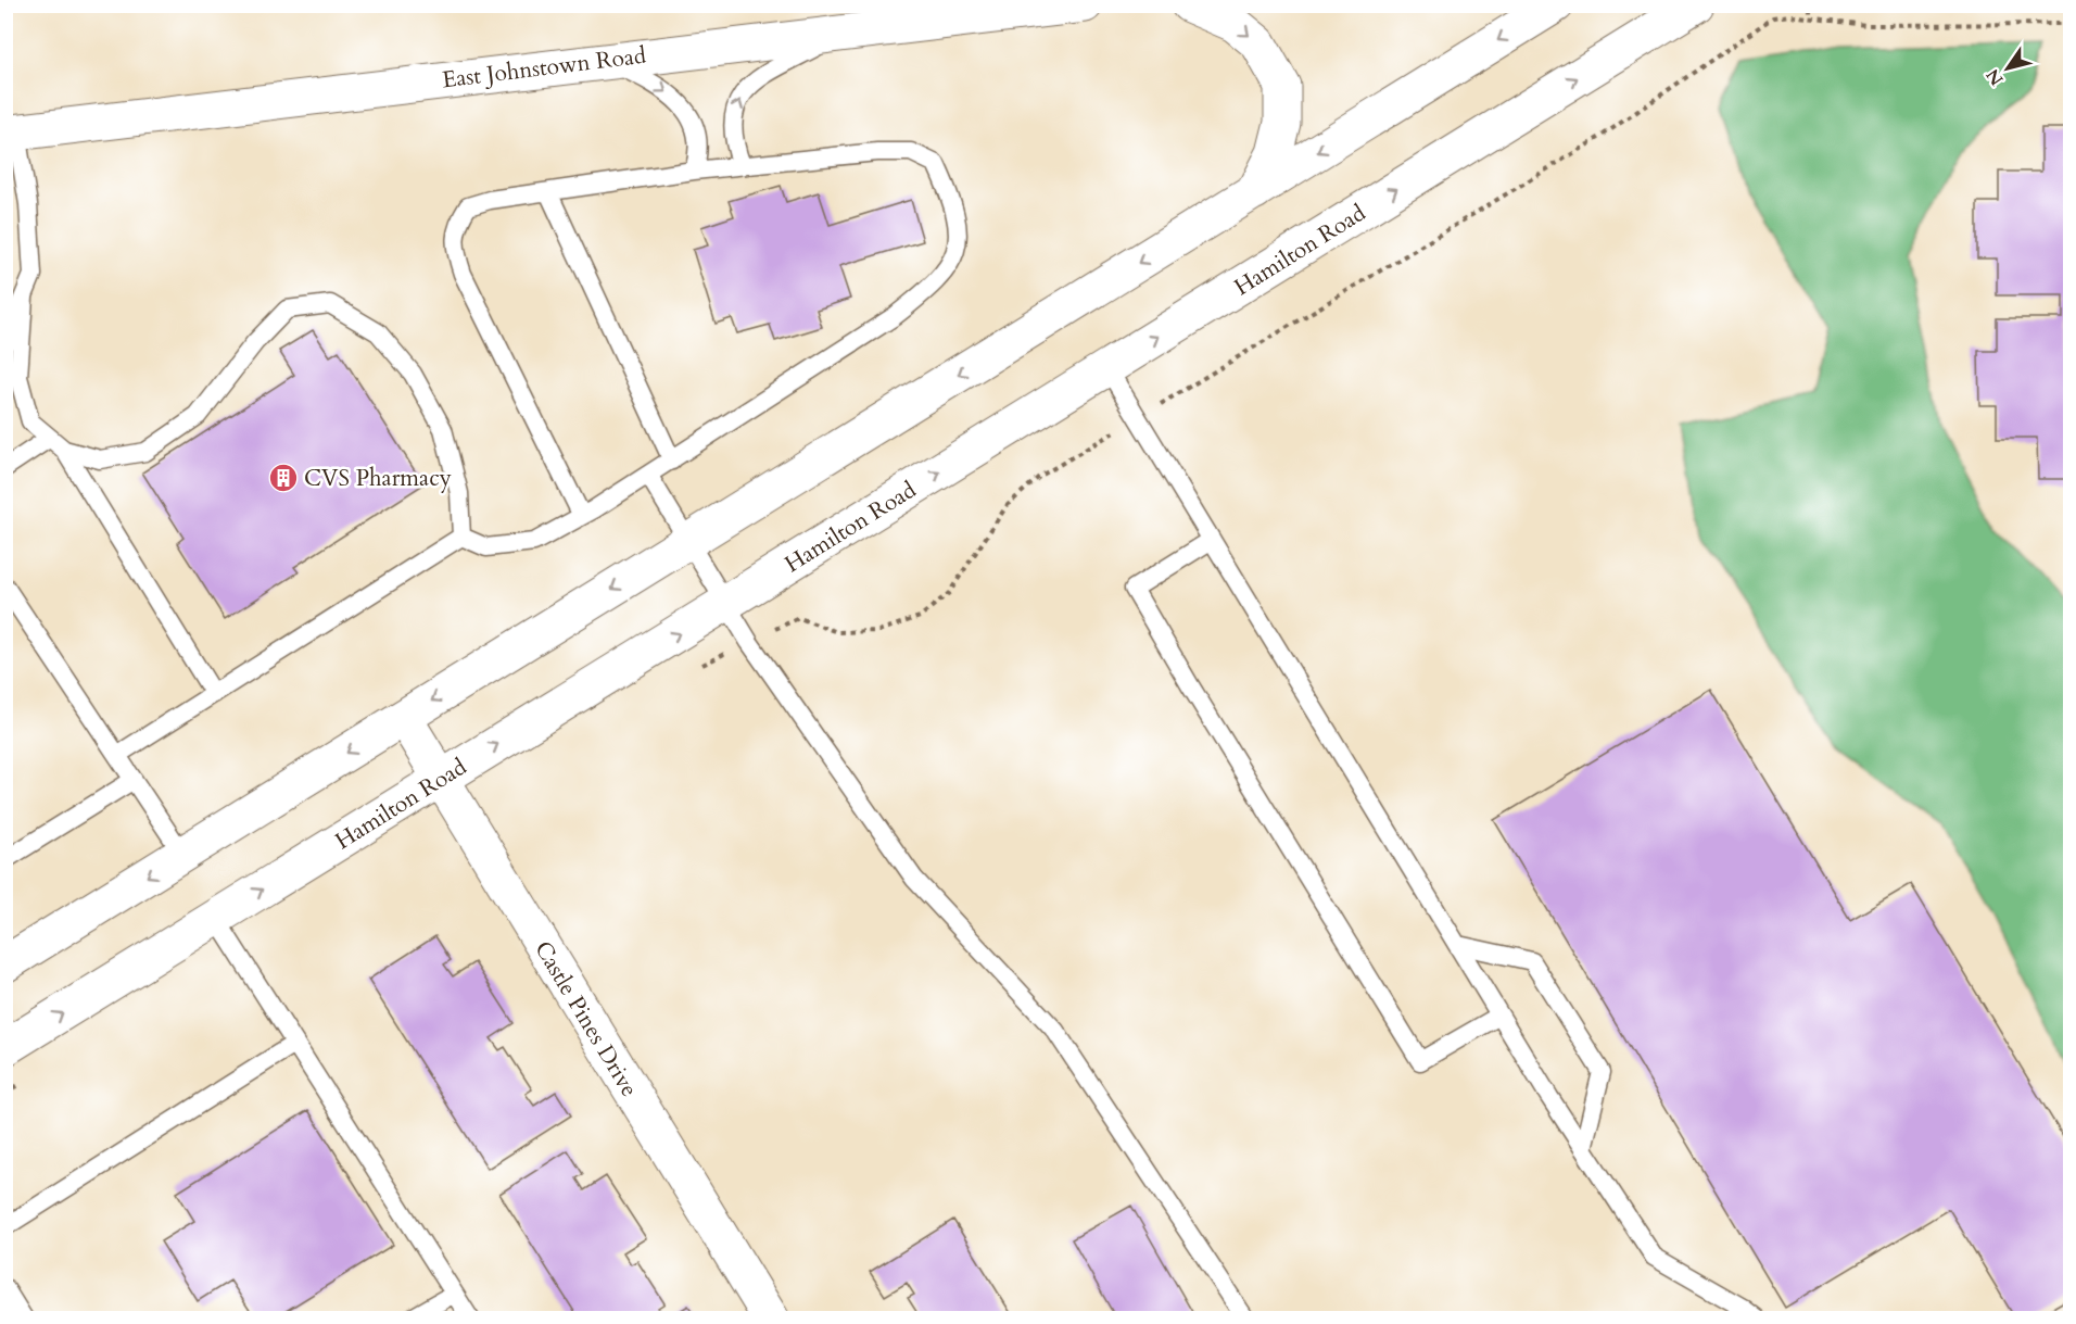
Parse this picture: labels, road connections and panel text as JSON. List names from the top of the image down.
{
  "streets": {
    "main road": ["East Johnstown Road", "Hamilton Road", "Castle Pines Drive"]
  },
  "crossings": [
    ["Hamilton Road", "Castle Pines Drive"]
  ],
  "places": {
    "building": ["CVS Pharmacy"]
  },
  "north": "bottom left"
}
